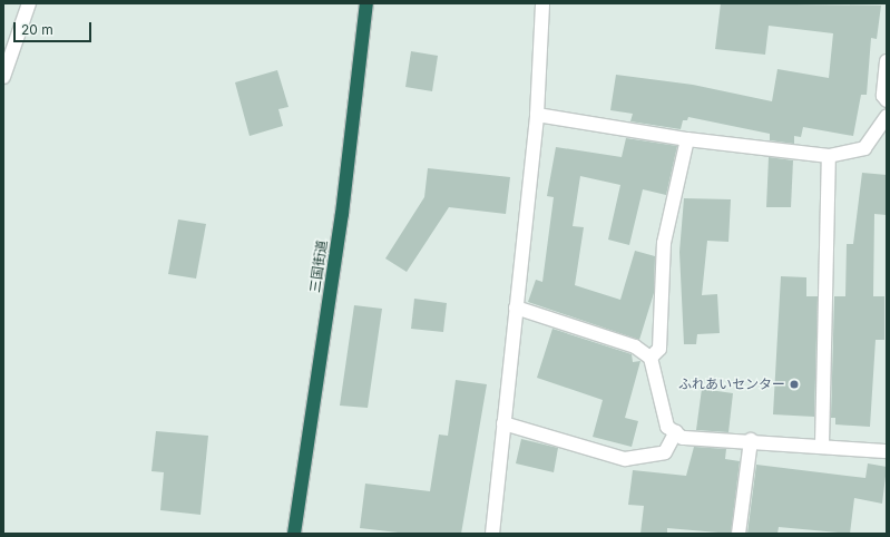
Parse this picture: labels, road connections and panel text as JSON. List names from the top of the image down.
{
  "streets": {
    "highway": ["三国街道"]
  },
  "places": ["ふれあいセンター"],
  "scale_bar": "20 m"
}
